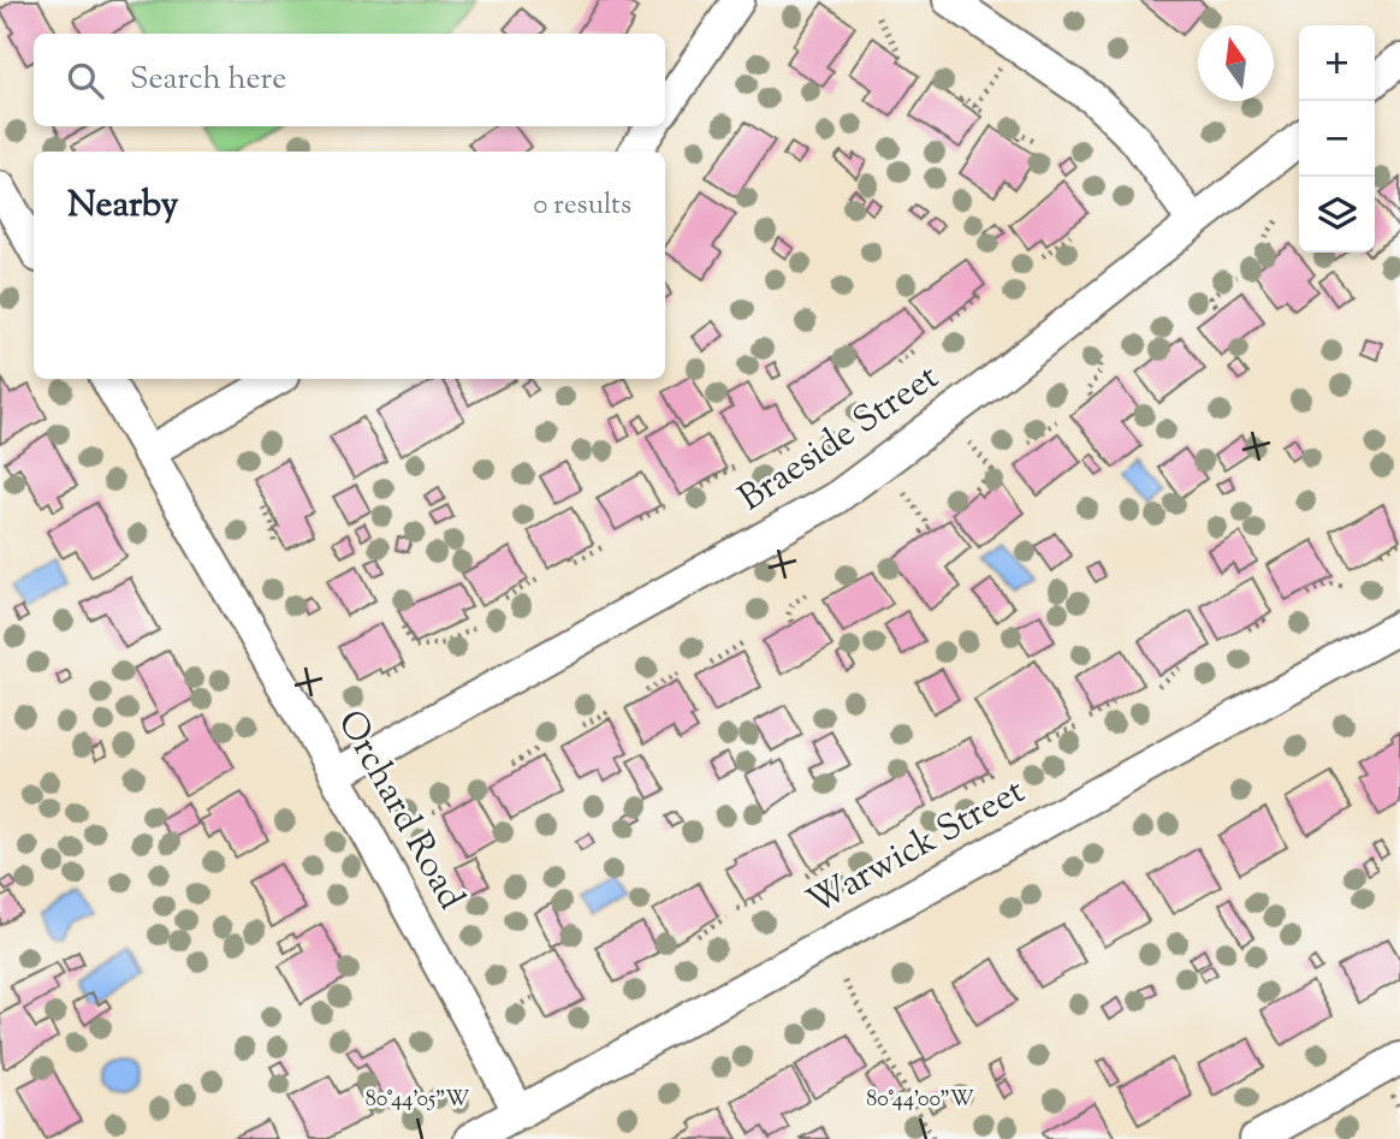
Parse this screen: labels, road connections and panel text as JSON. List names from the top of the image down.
{
  "streets": {
    "street": ["Braeside Street", "Orchard Road", "Warwick Street"]
  },
  "crossings": [
    ["Braeside Street", "Orchard Road"],
    ["Orchard Road", "Warwick Street"]
  ],
  "north": "top",
  "page": {
    "map_buttons": ["+", "−"],
    "search": "Search here",
    "heading": ["Nearby", "0 results"]
  },
  "coordinates": ["80°44'05\"W", "80°44'00\"W"]
}
